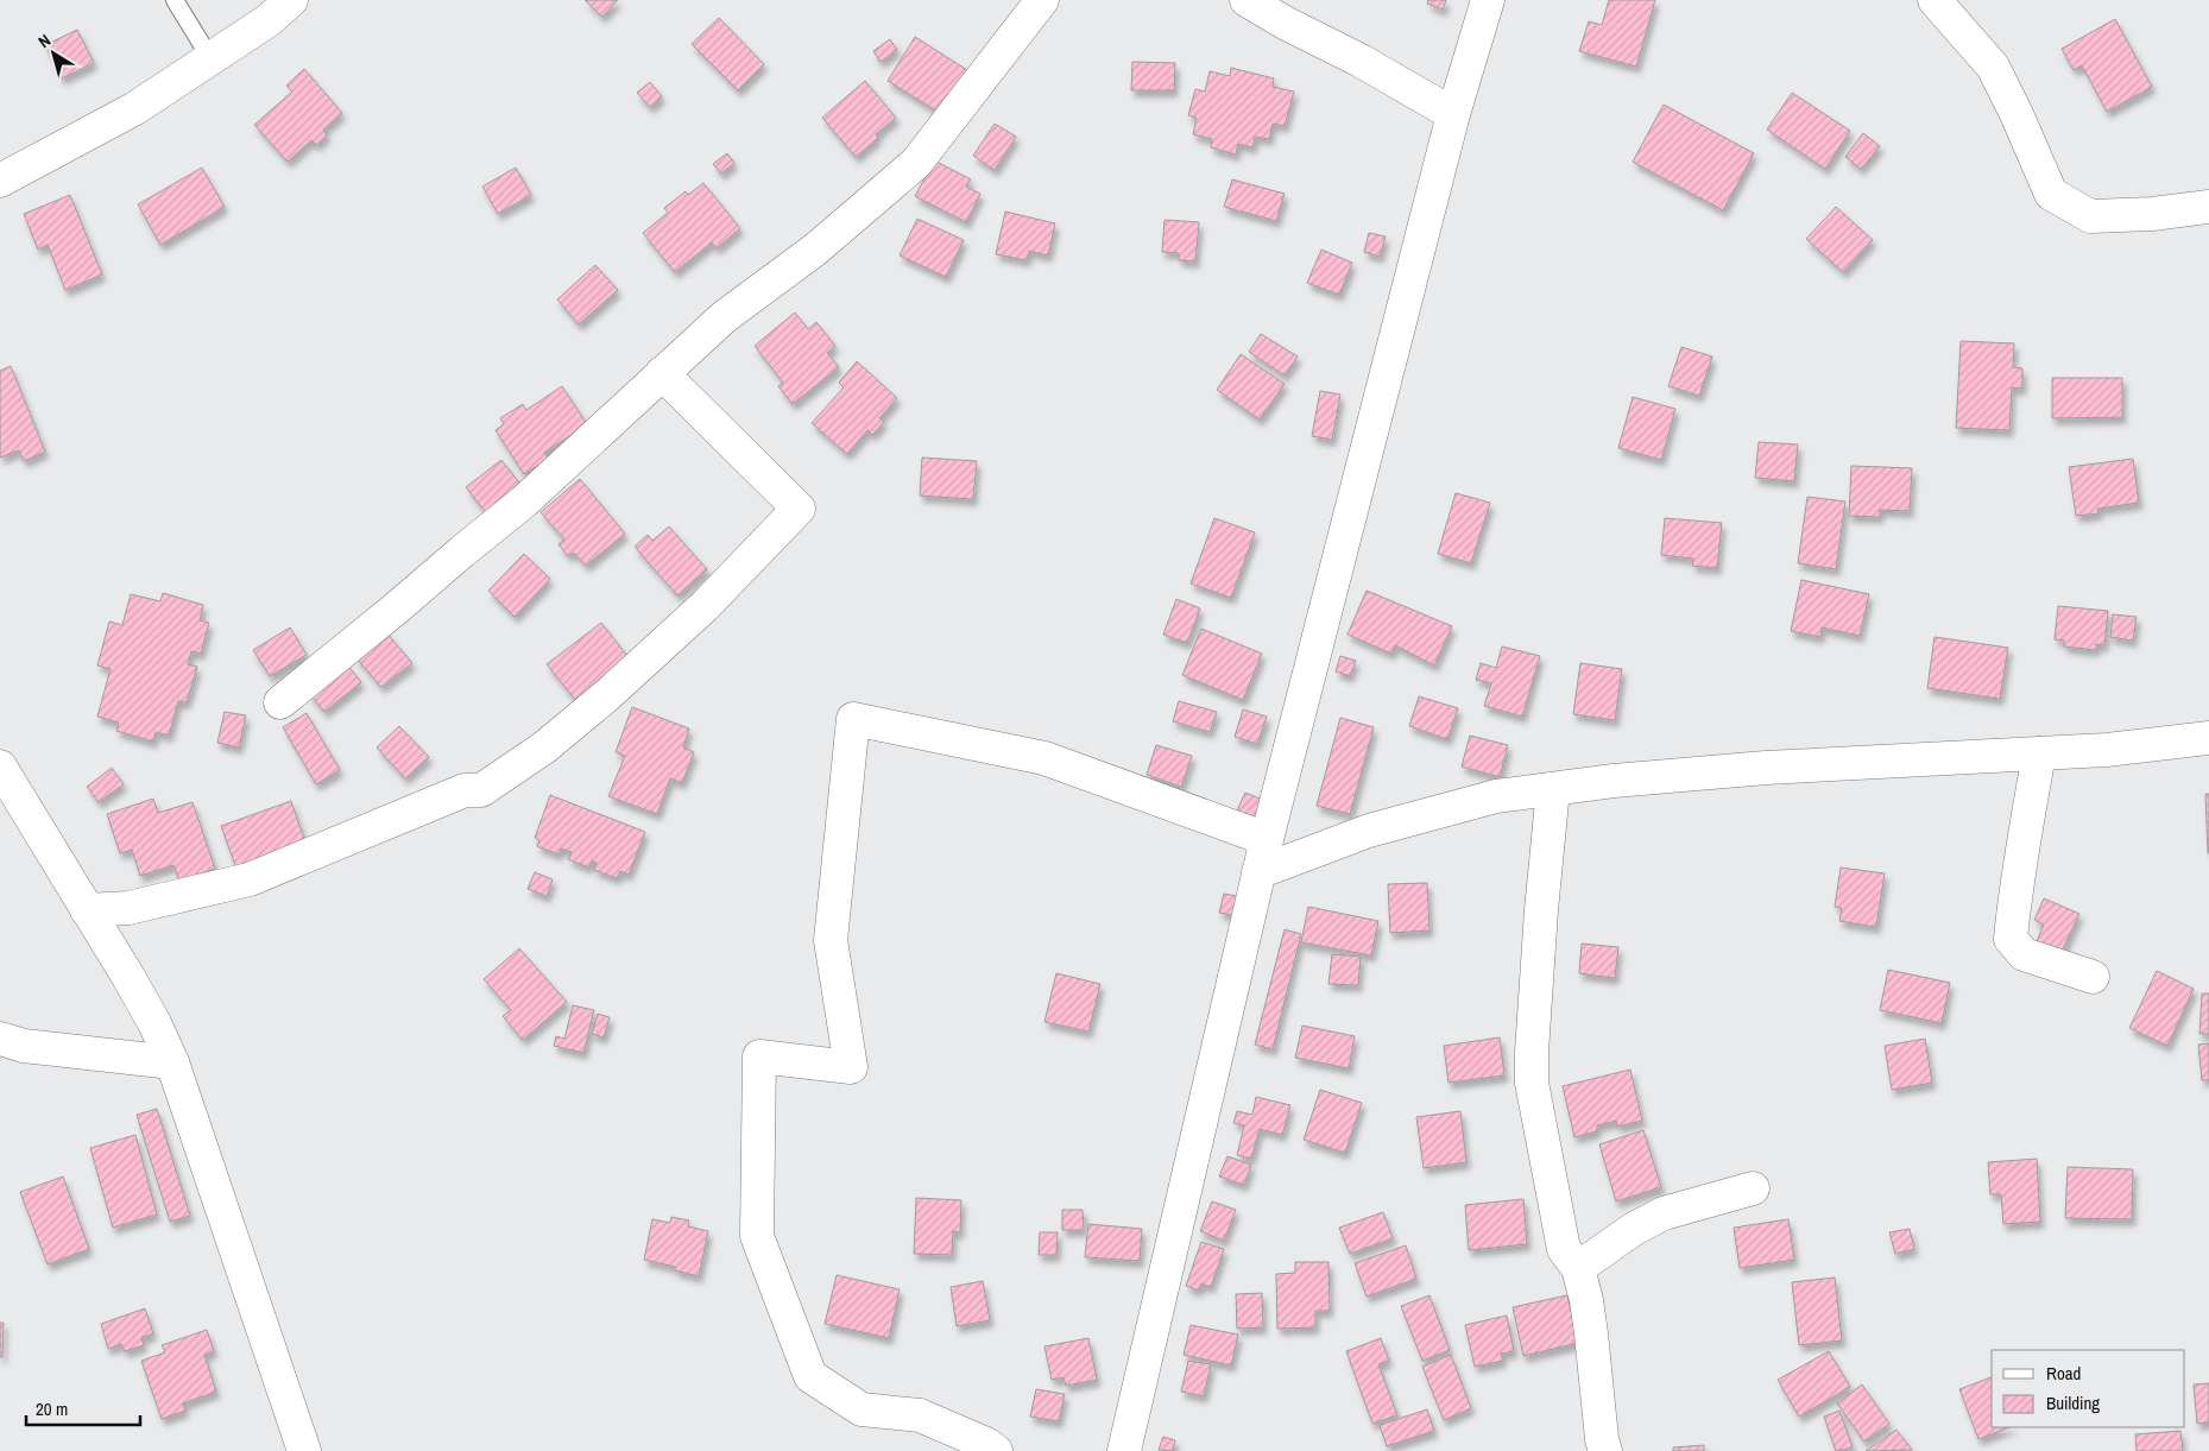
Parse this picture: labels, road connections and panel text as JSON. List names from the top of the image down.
{
  "legend": ["Road", "Building"],
  "scale_bar": "20 m",
  "north": "top left"
}
